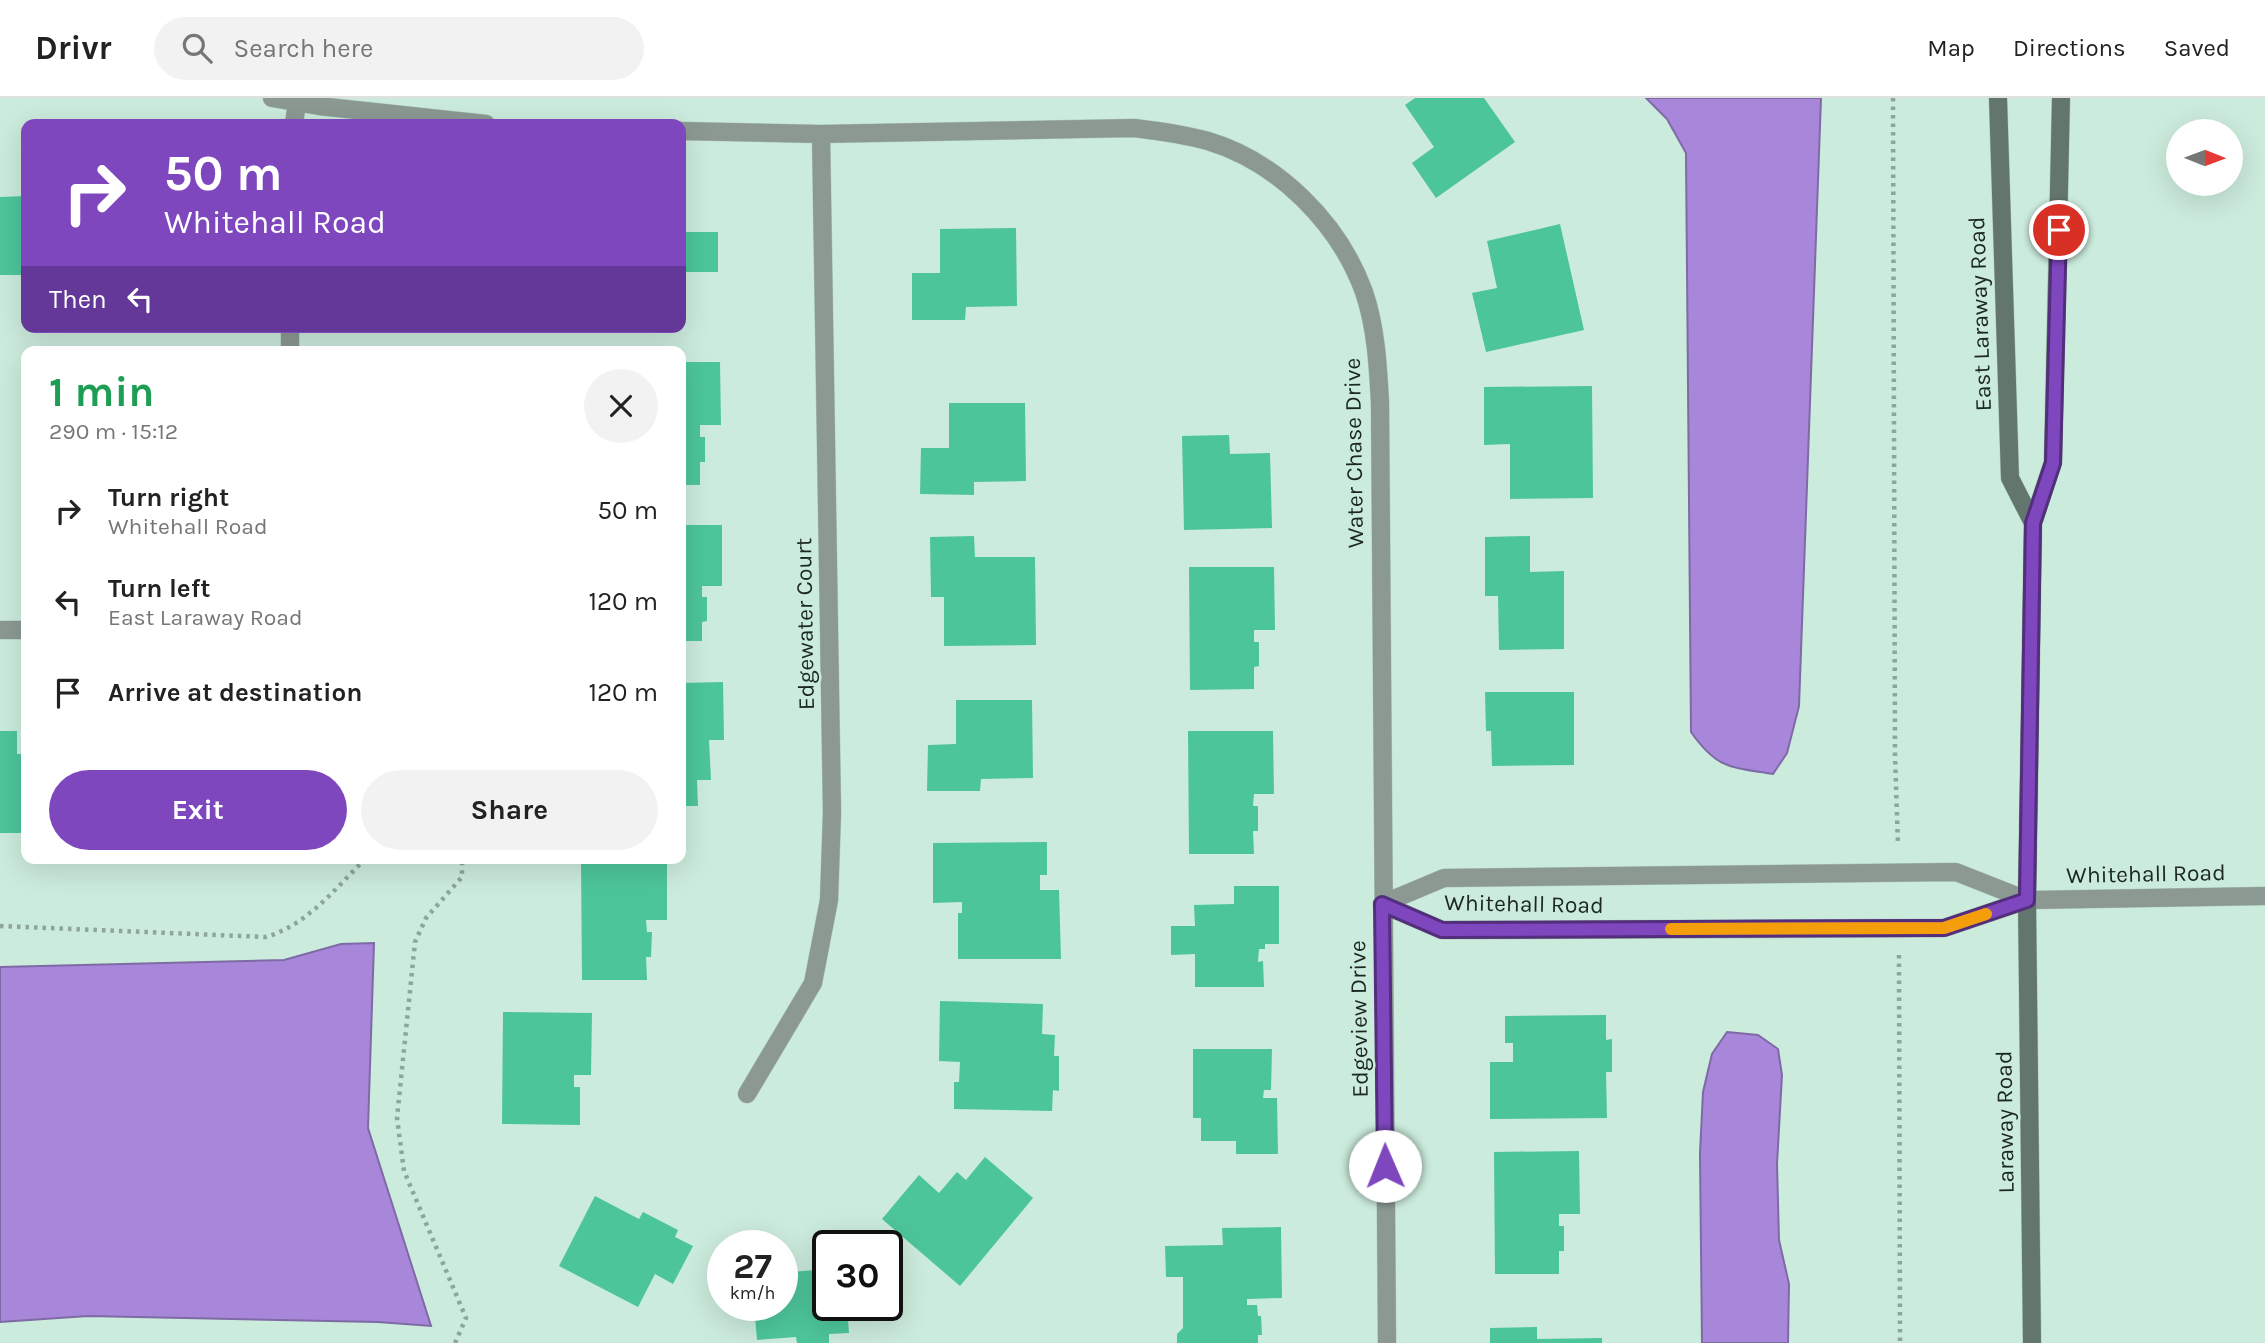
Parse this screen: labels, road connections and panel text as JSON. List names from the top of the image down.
{
  "streets": {
    "main road": ["East Laraway Road", "Laraway Road"],
    "street": [
      "Water Chase Drive",
      "Edgewater Court",
      "Whitehall Road",
      "Edgeview Drive"
    ]
  },
  "crossings": [
    ["East Laraway Road", "Whitehall Road"],
    ["East Laraway Road", "Laraway Road"],
    ["Water Chase Drive", "Edgewater Court"],
    ["Water Chase Drive", "Whitehall Road"],
    ["Water Chase Drive", "Edgeview Drive"],
    ["Whitehall Road", "Edgeview Drive"],
    ["Whitehall Road", "Laraway Road"]
  ],
  "north": "right",
  "page": {
    "header": "Drivr",
    "search": "Search here",
    "nav": ["Map", "Directions", "Saved"],
    "turn": ["50 m", "Whitehall Road"],
    "then": "Then",
    "heading": ["1 min", "290 m · 15:12"],
    "list": [
      {
        "name": "Turn right",
        "note": "Whitehall Road",
        "value": "50 m"
      },
      {
        "name": "Turn left",
        "note": "East Laraway Road",
        "value": "120 m"
      },
      {
        "name": "Arrive at destination",
        "value": "120 m"
      }
    ],
    "buttons": ["Exit", "Share"],
    "speed": "27 km/h",
    "limit": "30"
  }
}
